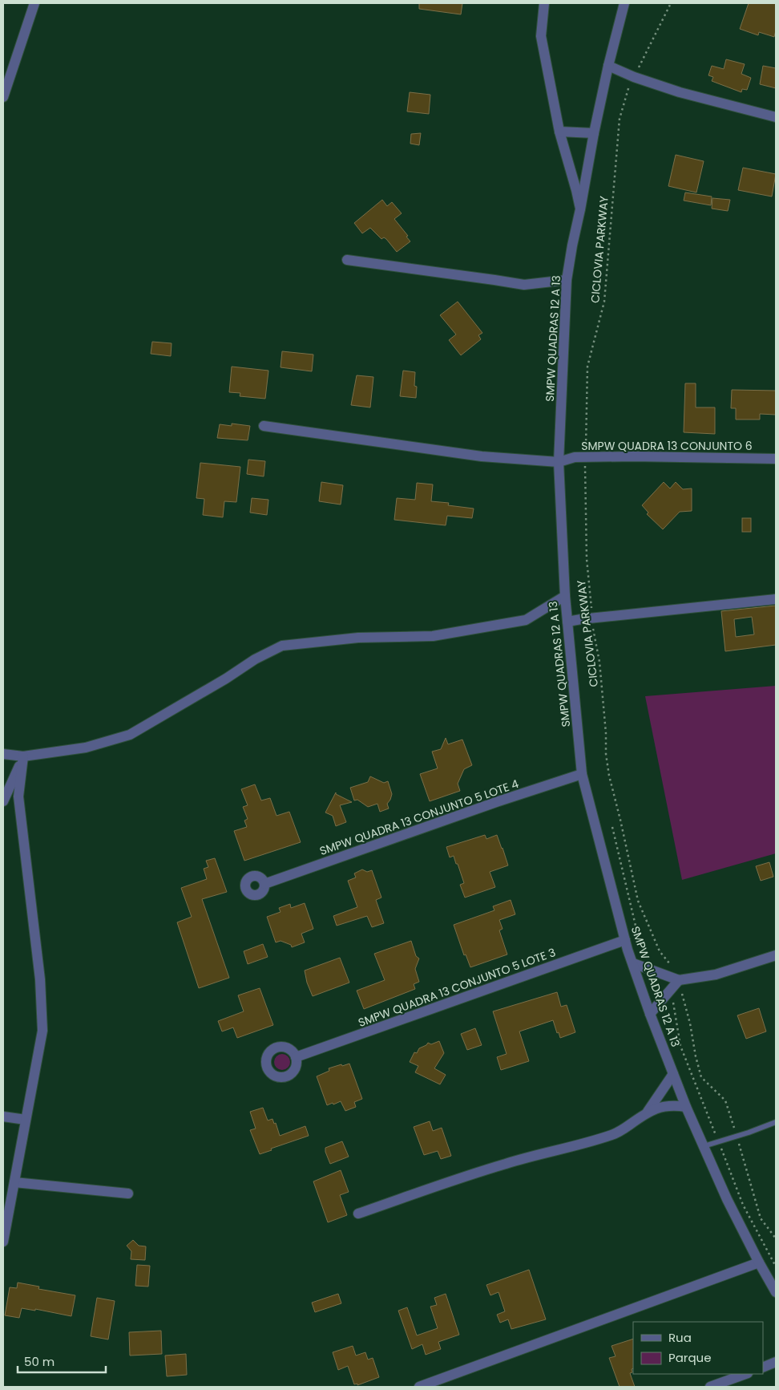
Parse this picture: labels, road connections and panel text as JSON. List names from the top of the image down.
{
  "streets": {
    "street": [
      "SMPW QUADRAS 12 A 13",
      "SMPW QUADRA 13 CONJUNTO 6",
      "SMPW QUADRA 13 CONJUNTO 5 LOTE 4",
      "SMPW QUADRA 13 CONJUNTO 5 LOTE 3"
    ],
    "path": ["CICLOVIA PARKWAY"]
  },
  "crossings": [
    ["CICLOVIA PARKWAY", "SMPW QUADRA 13 CONJUNTO 6"],
    ["SMPW QUADRAS 12 A 13", "SMPW QUADRA 13 CONJUNTO 6"],
    ["SMPW QUADRAS 12 A 13", "SMPW QUADRA 13 CONJUNTO 5 LOTE 4"],
    ["SMPW QUADRAS 12 A 13", "SMPW QUADRA 13 CONJUNTO 5 LOTE 3"]
  ],
  "legend": ["Rua", "Parque"],
  "scale_bar": "50 m"
}
